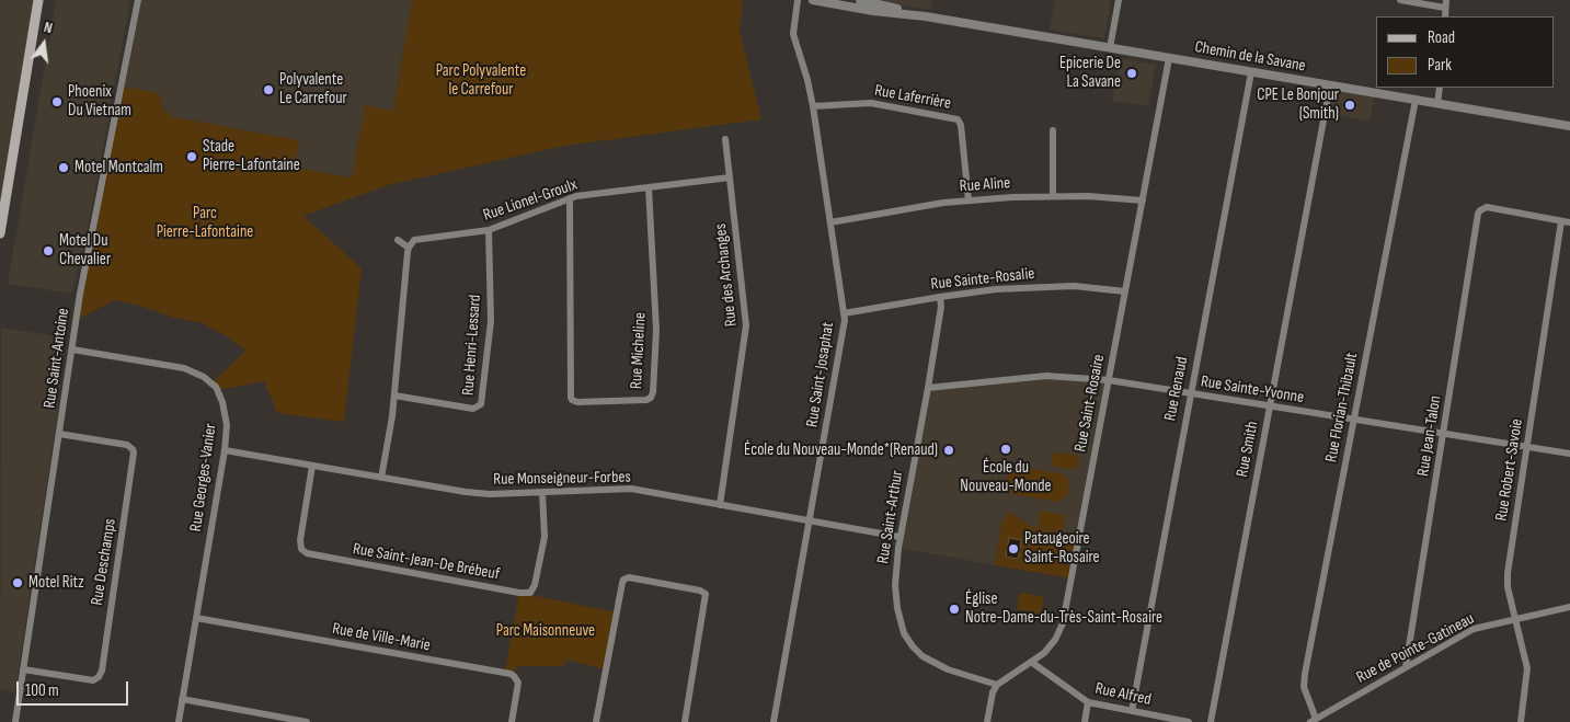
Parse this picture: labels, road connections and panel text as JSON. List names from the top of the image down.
{
  "streets": {
    "street": [
      "Chemin de la Savane",
      "Rue Laferrière",
      "Rue Aline",
      "Rue Lionel-Groulx",
      "Rue des Archanges",
      "Rue Sainte-Rosalie",
      "Rue Henri-Lessard",
      "Rue Micheline",
      "Rue Saint-Antoine",
      "Rue Saint-Josaphat",
      "Rue Renaud",
      "Rue Sainte-Yvonne",
      "Rue Saint-Rosaire",
      "Rue Florian-Thibault",
      "Rue Jean-Talon",
      "Rue Smith",
      "Rue Robert-Savoie",
      "Rue Georges-Vanier",
      "Rue Monseigneur-Forbes",
      "Rue Saint-Arthur",
      "Rue Deschamps",
      "Rue Saint-Jean-De Brébeuf",
      "Rue de Ville-Marie",
      "Rue de Pointe-Gatineau",
      "Rue Alfred"
    ]
  },
  "crossings": [
    ["Chemin de la Savane", "Rue Renaud"],
    ["Chemin de la Savane", "Rue Saint-Rosaire"],
    ["Chemin de la Savane", "Rue Florian-Thibault"],
    ["Chemin de la Savane", "Rue Smith"],
    ["Rue Laferrière", "Rue Aline"],
    ["Rue Laferrière", "Rue Saint-Josaphat"],
    ["Rue Aline", "Rue Saint-Josaphat"],
    ["Rue Aline", "Rue Saint-Rosaire"],
    ["Rue Lionel-Groulx", "Rue des Archanges"],
    ["Rue Lionel-Groulx", "Rue Henri-Lessard"],
    ["Rue Lionel-Groulx", "Rue Micheline"],
    ["Rue des Archanges", "Rue Monseigneur-Forbes"],
    ["Rue Sainte-Rosalie", "Rue Saint-Josaphat"],
    ["Rue Sainte-Rosalie", "Rue Saint-Rosaire"],
    ["Rue Sainte-Rosalie", "Rue Saint-Arthur"],
    ["Rue Saint-Antoine", "Rue Georges-Vanier"],
    ["Rue Saint-Antoine", "Rue Deschamps"],
    ["Rue Saint-Josaphat", "Rue Monseigneur-Forbes"],
    ["Rue Renaud", "Rue Sainte-Yvonne"],
    ["Rue Renaud", "Rue Alfred"],
    ["Rue Sainte-Yvonne", "Rue Saint-Rosaire"],
    ["Rue Sainte-Yvonne", "Rue Florian-Thibault"],
    ["Rue Sainte-Yvonne", "Rue Jean-Talon"],
    ["Rue Sainte-Yvonne", "Rue Smith"],
    ["Rue Sainte-Yvonne", "Rue Robert-Savoie"],
    ["Rue Sainte-Yvonne", "Rue Saint-Arthur"],
    ["Rue Saint-Rosaire", "Rue Saint-Arthur"],
    ["Rue Saint-Rosaire", "Rue Alfred"],
    ["Rue Florian-Thibault", "Rue de Pointe-Gatineau"],
    ["Rue Jean-Talon", "Rue Robert-Savoie"],
    ["Rue Jean-Talon", "Rue de Pointe-Gatineau"],
    ["Rue Robert-Savoie", "Rue de Pointe-Gatineau"],
    ["Rue Georges-Vanier", "Rue Monseigneur-Forbes"],
    ["Rue Georges-Vanier", "Rue de Ville-Marie"],
    ["Rue Monseigneur-Forbes", "Rue Saint-Arthur"],
    ["Rue Monseigneur-Forbes", "Rue Saint-Jean-De Brébeuf"]
  ],
  "parks": ["Parc Polyvalente le Carrefour", "Parc Pierre-Lafontaine", "Parc Maisonneuve"],
  "places": [
    "Epicerie De La Savane",
    "Polyvalente Le Carrefour",
    "Phoenix Du Vietnam",
    "CPE Le Bonjour (Smith)",
    "Stade Pierre-Lafontaine",
    "Motel Montcalm",
    "Motel Du Chevalier",
    "École du Nouveau-Monde",
    "École du Nouveau-Monde*(Renaud)",
    "Pataugeoire Saint-Rosaire",
    "Motel Ritz",
    "Église Notre-Dame-du-Très-Saint-Rosaire"
  ],
  "legend": ["Road", "Park"],
  "scale_bar": "100 m",
  "north": "top"
}
